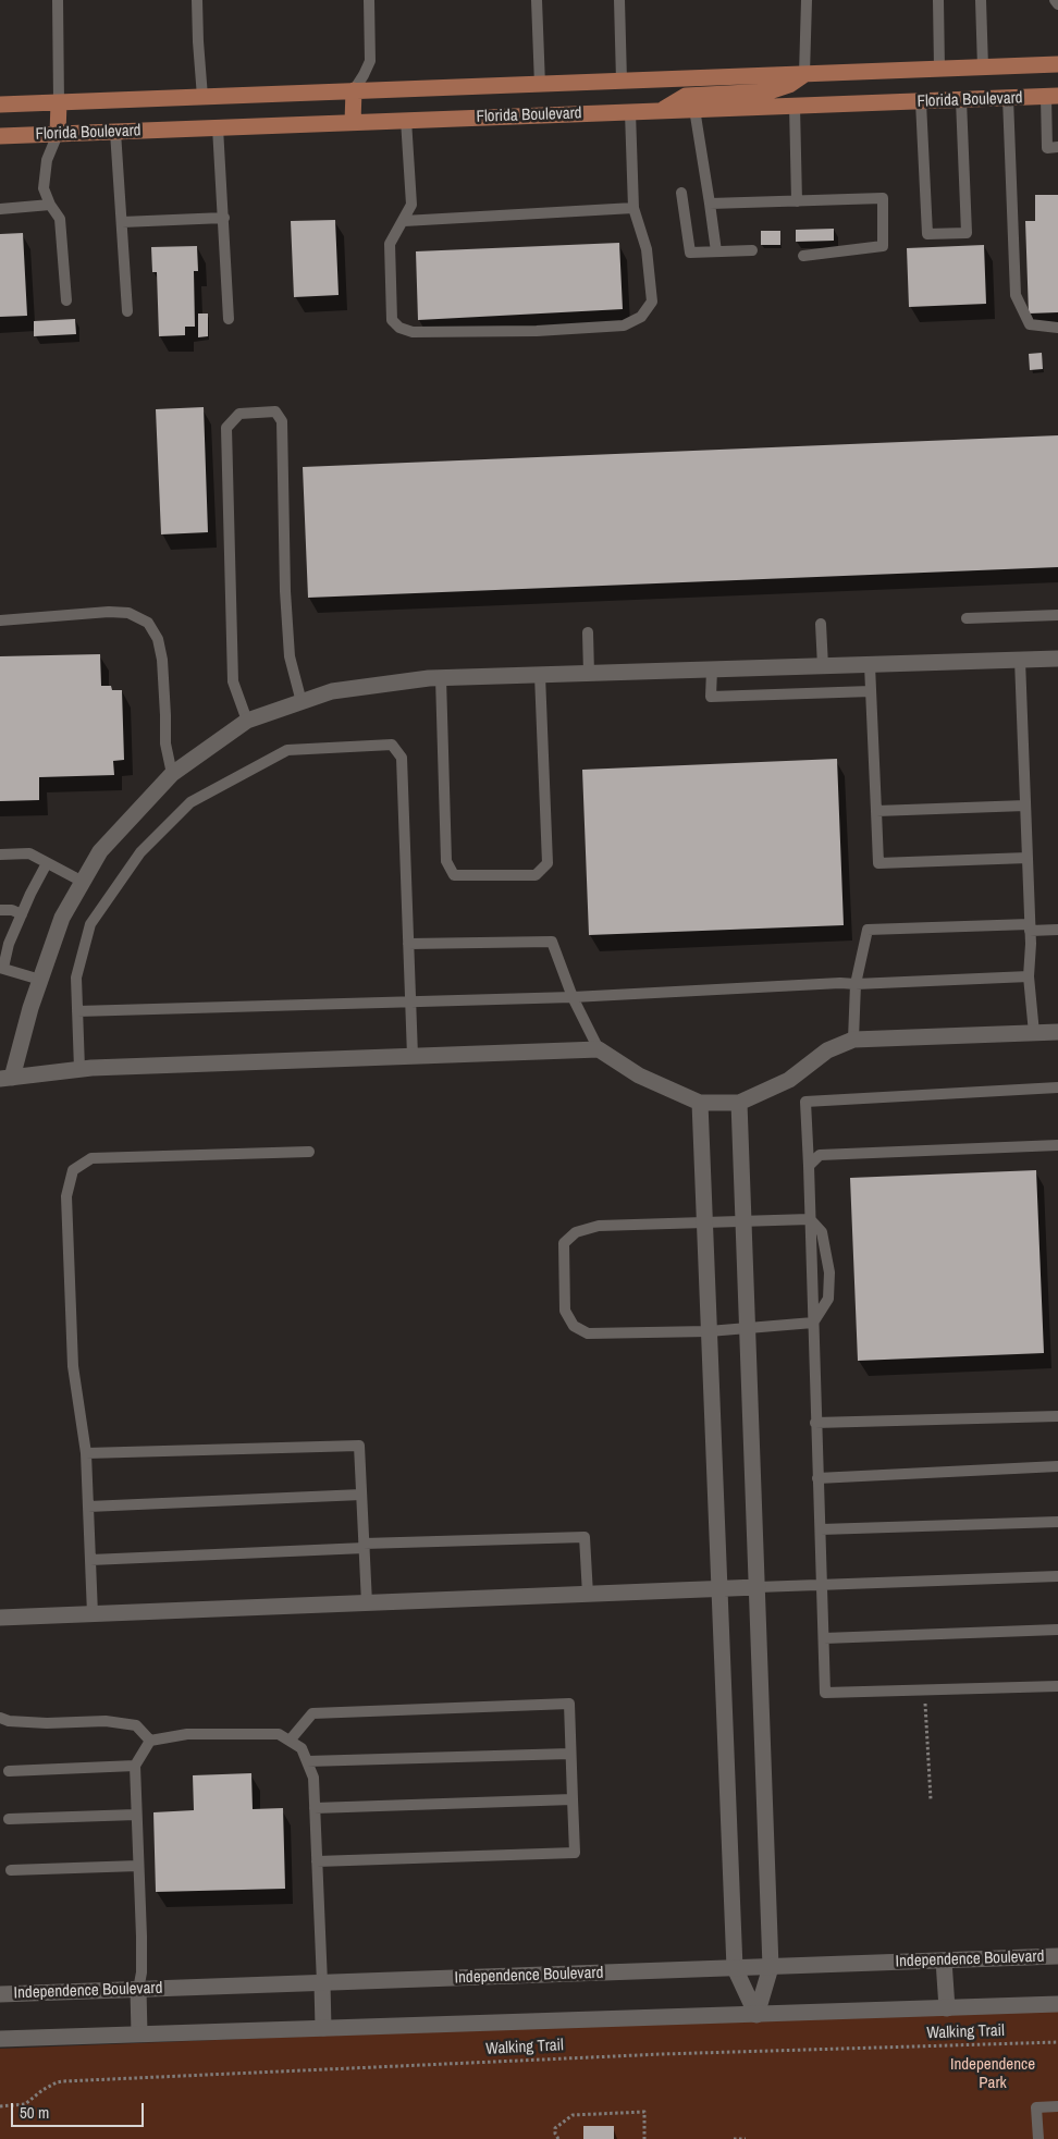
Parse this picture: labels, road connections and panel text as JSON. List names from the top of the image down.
{
  "streets": {
    "main road": ["Florida Boulevard"],
    "street": ["Independence Boulevard"],
    "path": ["Walking Trail"]
  },
  "parks": ["Independence Park"],
  "scale_bar": "50 m"
}
